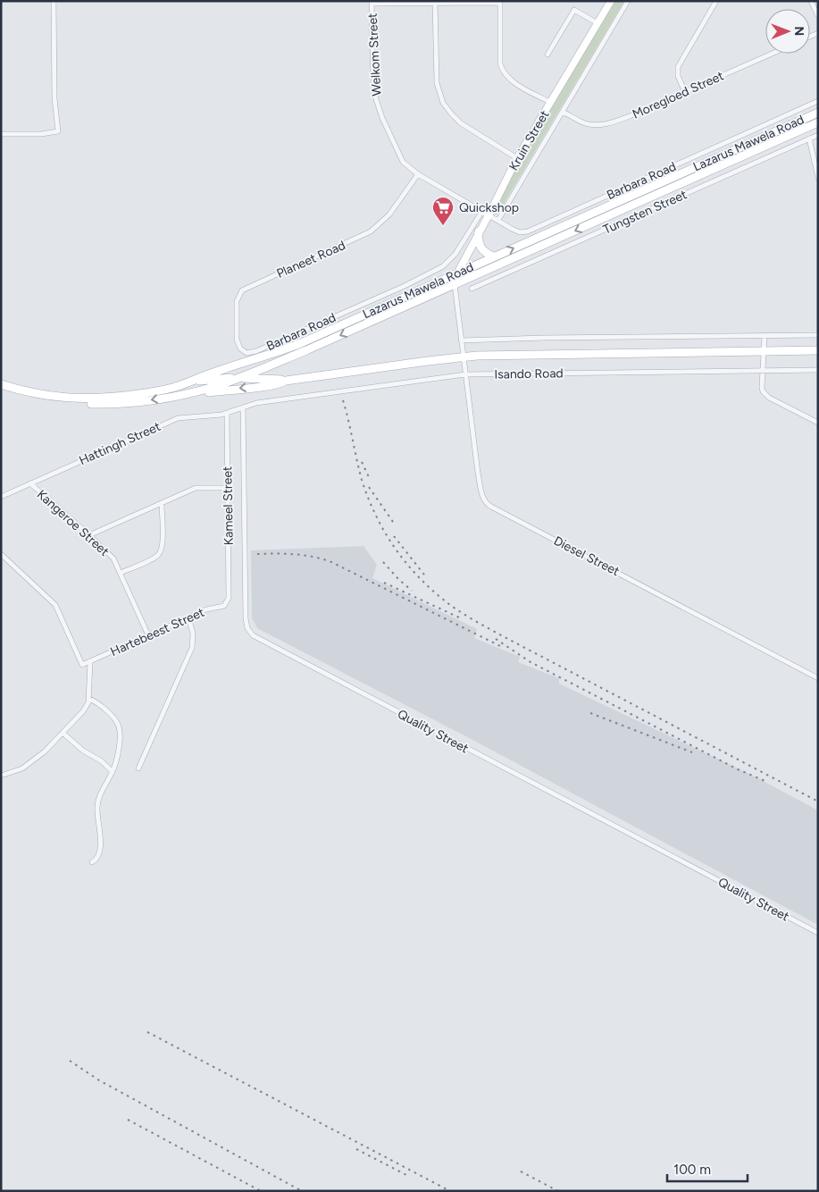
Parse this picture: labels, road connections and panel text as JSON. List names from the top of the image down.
{
  "streets": {
    "main road": ["Kruin Street", "Lazarus Mawela Road", "Isando Road"],
    "street": [
      "Welkom Street",
      "Moregloed Street",
      "Barbara Road",
      "Tungsten Street",
      "Planeet Road",
      "Hattingh Street",
      "Kameel Street",
      "Kangeroe Street",
      "Diesel Street",
      "Hartebeest Street",
      "Quality Street"
    ]
  },
  "crossings": [
    ["Welkom Street", "Kruin Street"],
    ["Welkom Street", "Barbara Road"],
    ["Welkom Street", "Planeet Road"],
    ["Moregloed Street", "Kruin Street"],
    ["Kruin Street", "Lazarus Mawela Road"],
    ["Kruin Street", "Barbara Road"],
    ["Lazarus Mawela Road", "Isando Road"],
    ["Barbara Road", "Planeet Road"],
    ["Isando Road", "Hattingh Street"],
    ["Isando Road", "Diesel Street"],
    ["Isando Road", "Quality Street"],
    ["Hattingh Street", "Kameel Street"],
    ["Hattingh Street", "Kangeroe Street"],
    ["Hattingh Street", "Quality Street"],
    ["Kameel Street", "Hartebeest Street"],
    ["Kangeroe Street", "Hartebeest Street"]
  ],
  "places": {
    "supermarket": ["Quickshop"]
  },
  "scale_bar": "100 m",
  "north": "right"
}
